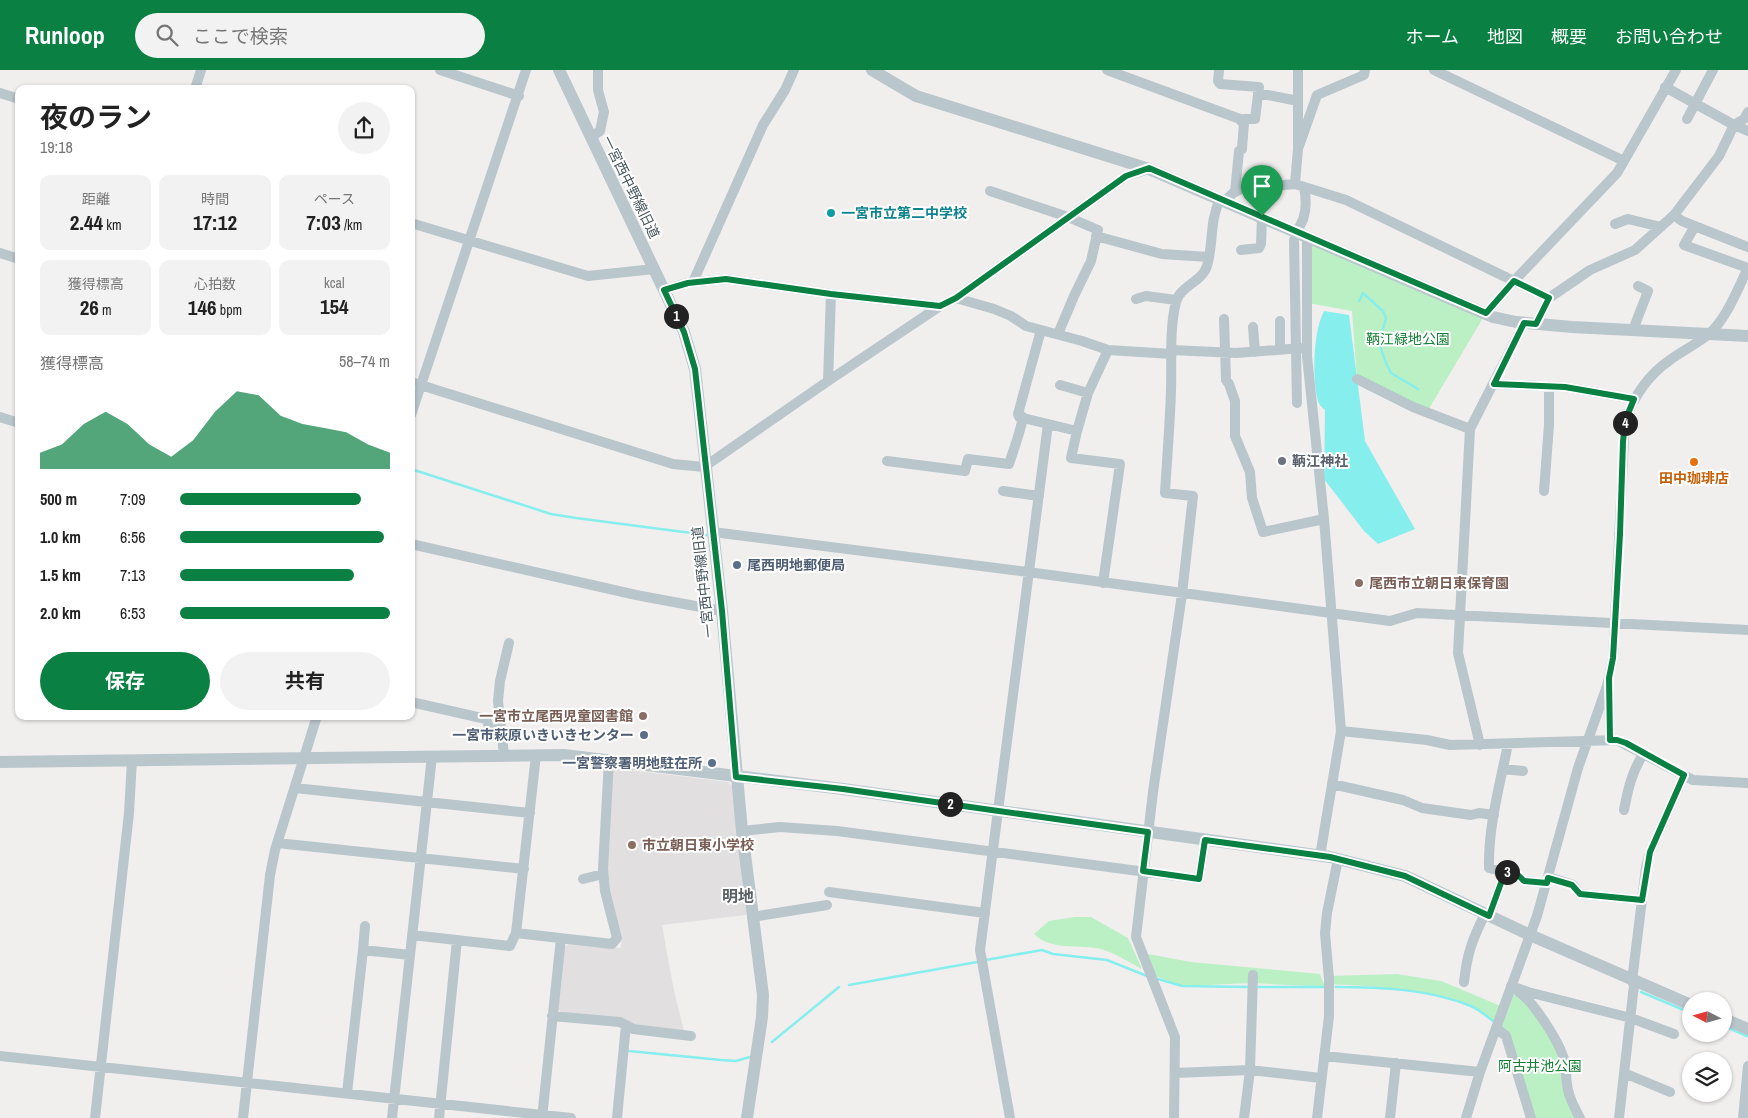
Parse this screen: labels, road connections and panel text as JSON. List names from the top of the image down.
{
  "streets": {
    "street": ["一宮西中野線旧道"]
  },
  "districts": ["明地"],
  "parks": ["鞆江緑地公園", "阿古井池公園"],
  "places": [
    "一宮市立第二中学校",
    "鞆江神社",
    "田中珈琲店",
    "尾西明地郵便局",
    "尾西市立朝日東保育園",
    "一宮市立尾西児童図書館",
    "一宮市萩原いきいきセンター",
    "一宮警察署明地駐在所",
    "市立朝日東小学校"
  ],
  "north": "left",
  "page": {
    "header": "Runloop",
    "search": "ここで検索",
    "nav": [
      "ホーム",
      "地図",
      "概要",
      "お問い合わせ"
    ],
    "heading": ["夜のラン", "19:18"],
    "stats": [
      ["距離", "2.44 km"],
      ["時間", "17:12"],
      ["ペース", "7:03 /km"],
      ["獲得標高", "26 m"],
      ["心拍数", "146 bpm"],
      ["kcal", "154"]
    ],
    "pins": [
      "1",
      "4",
      "2",
      "3"
    ],
    "chart": ["獲得標高", "58–74 m"],
    "list": [
      {
        "name": "500 m",
        "note": "7:09"
      },
      {
        "name": "1.0 km",
        "note": "6:56"
      },
      {
        "name": "1.5 km",
        "note": "7:13"
      },
      {
        "name": "2.0 km",
        "note": "6:53"
      }
    ],
    "buttons": ["保存", "共有"]
  }
}
